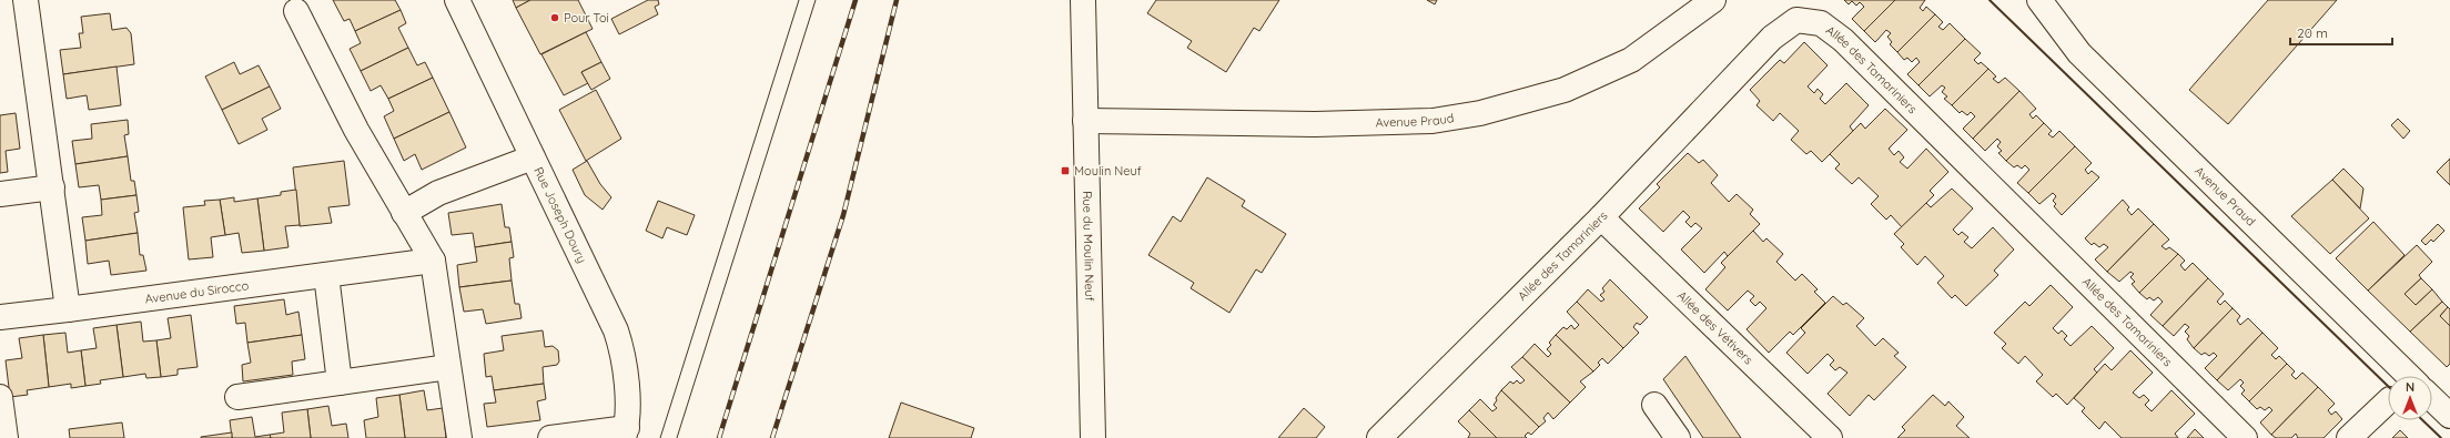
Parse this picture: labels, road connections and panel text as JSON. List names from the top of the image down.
{
  "streets": {
    "street": [
      "Allée des Tamariniers",
      "Avenue Praud",
      "Rue Joseph Doury",
      "Rue du Moulin Neuf",
      "Avenue du Sirocco",
      "Allée des Vétivers"
    ]
  },
  "crossings": [
    ["Allée des Tamariniers", "Allée des Vétivers"],
    ["Avenue Praud", "Rue du Moulin Neuf"]
  ],
  "places": {
    "other": ["Pour Toi"],
    "transit": ["Moulin Neuf"]
  },
  "scale_bar": "20 m",
  "north": "top"
}
